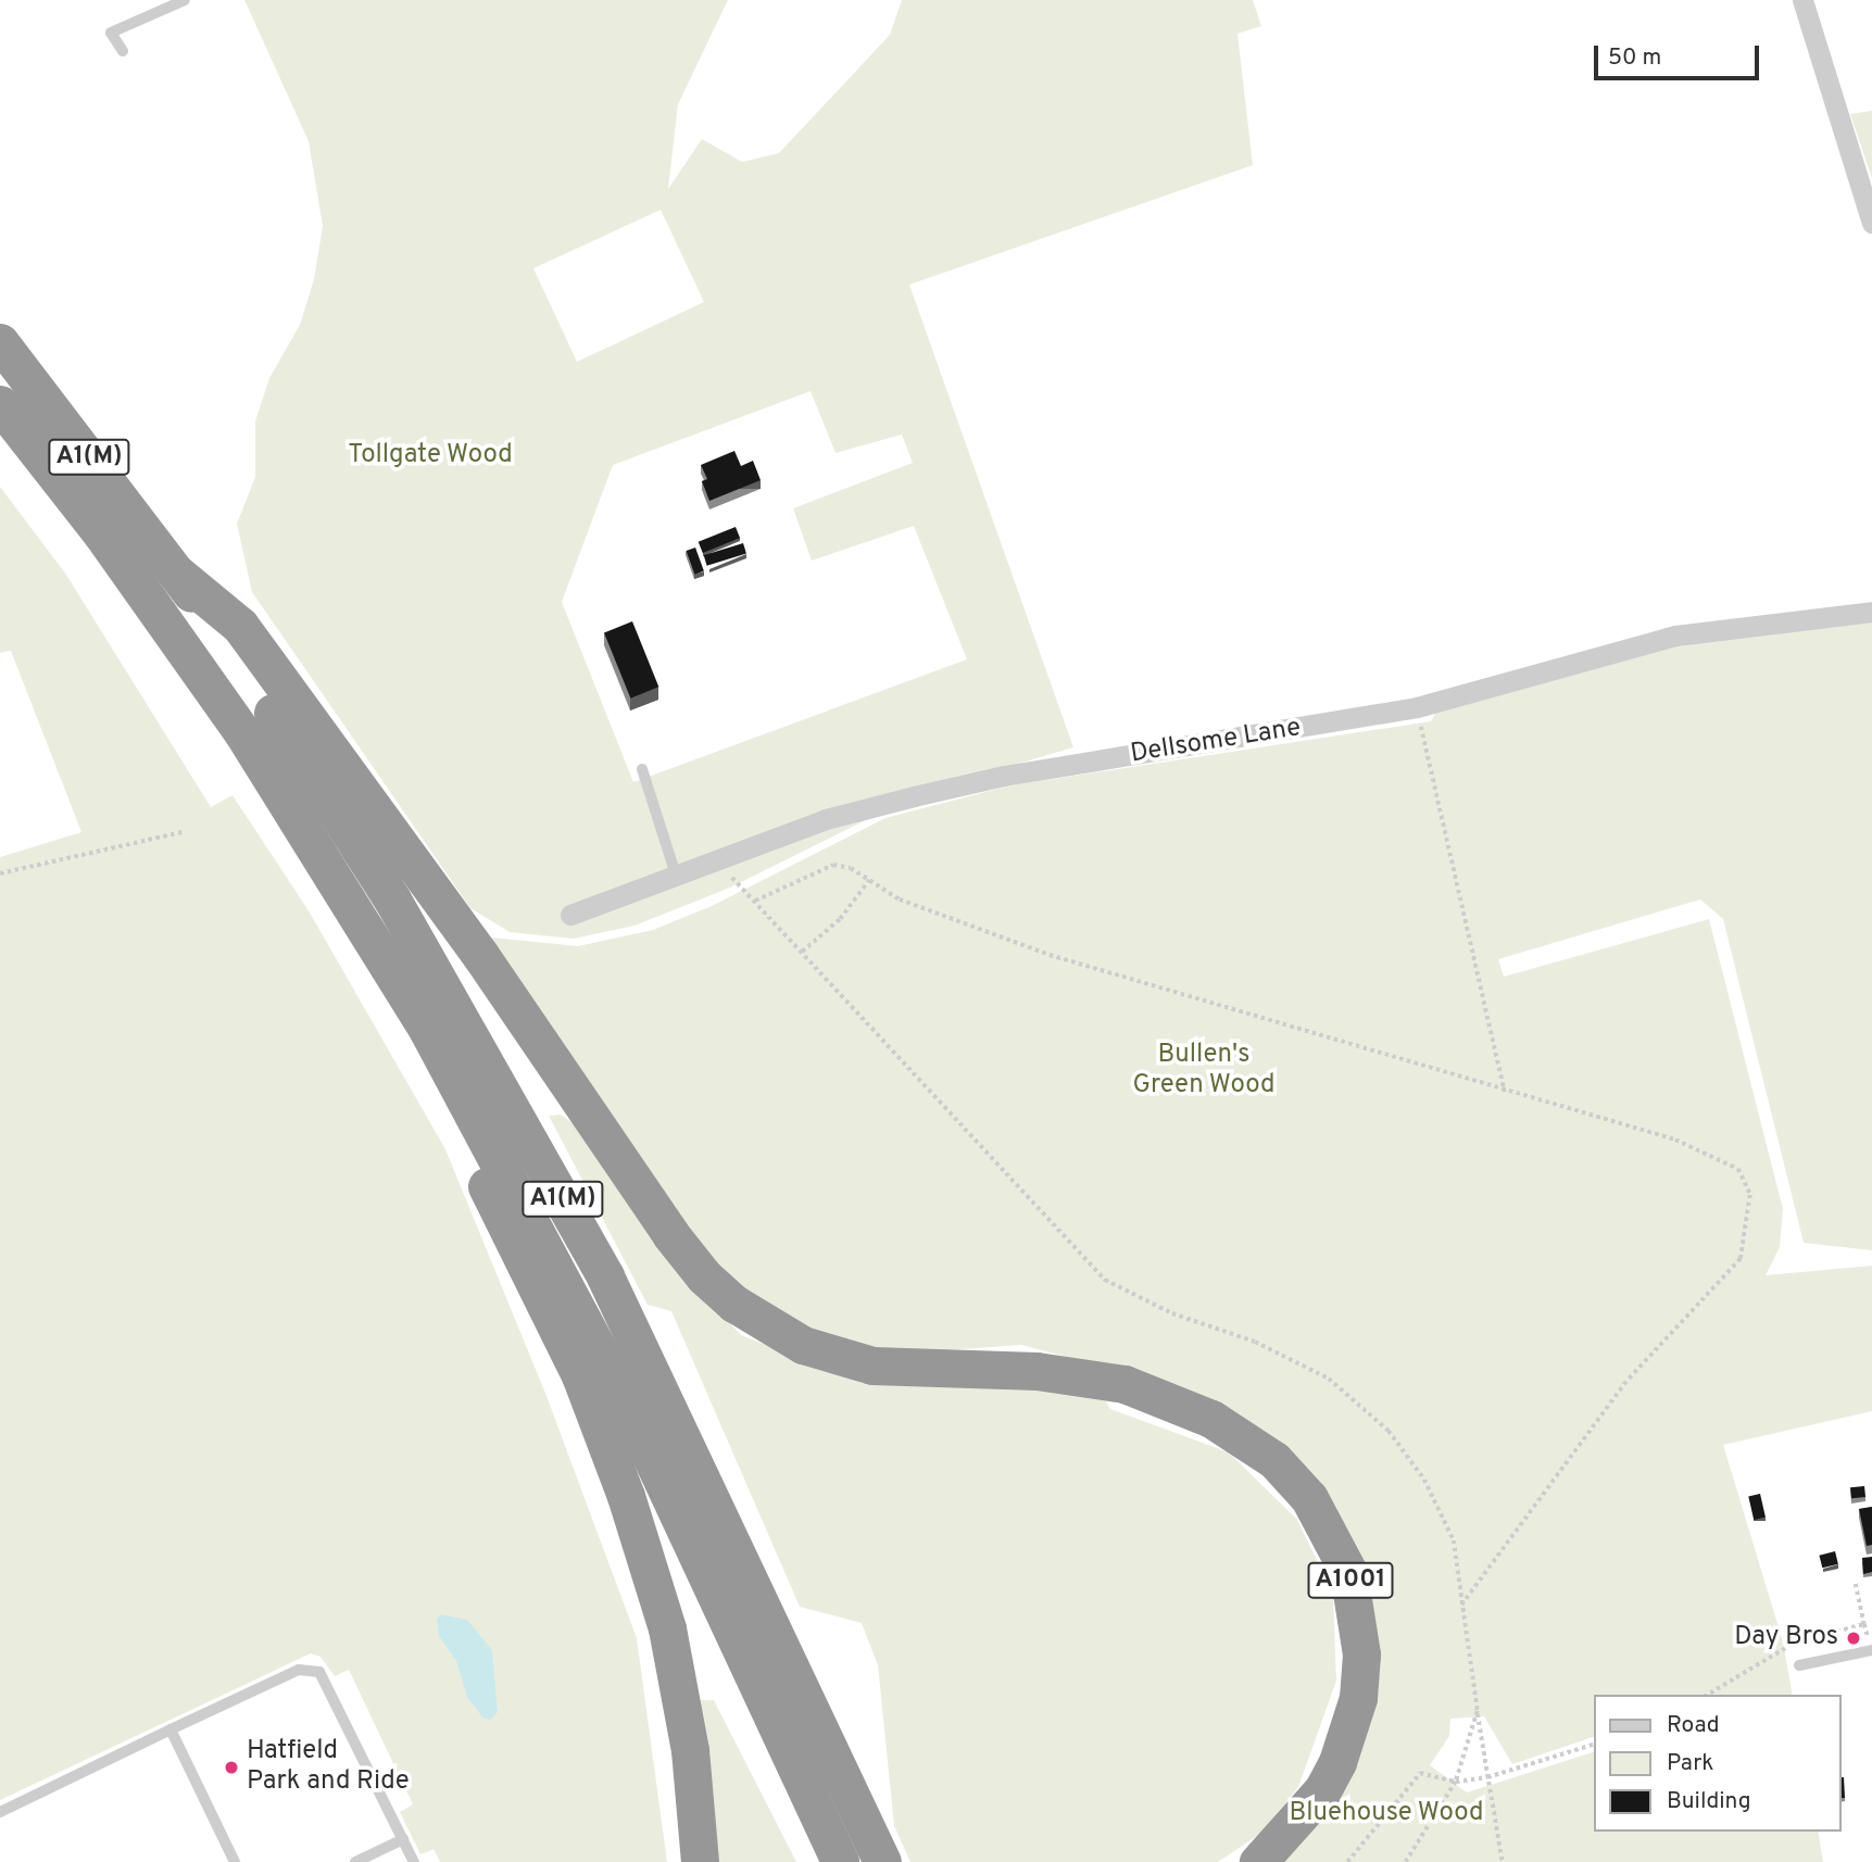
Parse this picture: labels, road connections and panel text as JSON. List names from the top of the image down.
{
  "streets": {
    "highway": ["A1(M)", "A1001"],
    "street": ["Dellsome Lane"]
  },
  "crossings": [
    ["A1(M)", "A1001"]
  ],
  "parks": ["Tollgate Wood", "Bullen's Green Wood", "Bluehouse Wood"],
  "places": ["Day Bros", "Hatfield Park and Ride"],
  "legend": ["Road", "Park", "Building"],
  "scale_bar": "50 m"
}
